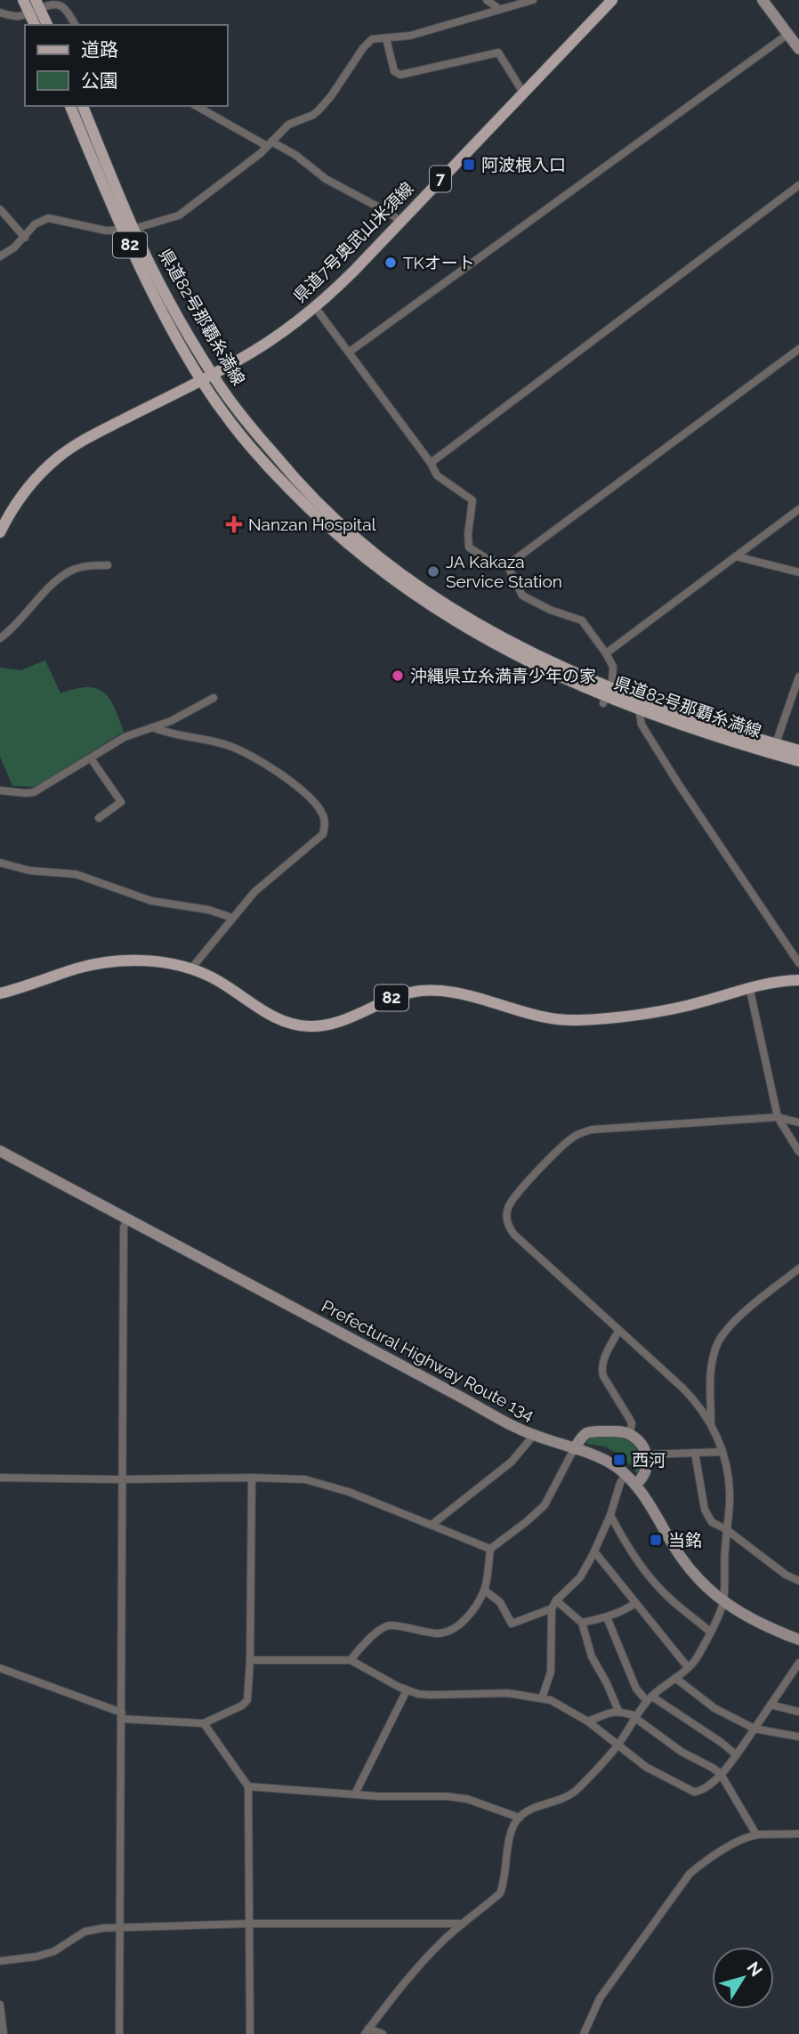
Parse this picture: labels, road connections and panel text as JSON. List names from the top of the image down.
{
  "streets": {
    "main road": [
      "7",
      "県道7号奥武山米須線",
      "82",
      "県道82号那覇糸満線",
      "Prefectural Highway Route 134"
    ]
  },
  "crossings": [
    ["県道7号奥武山米須線", "県道82号那覇糸満線"]
  ],
  "places": {
    "transit": ["阿波根入口", "西河", "当銘"],
    "other": ["TKオート", "JA Kakaza Service Station", "沖縄県立糸満青少年の家"],
    "health": ["Nanzan Hospital"]
  },
  "legend": ["道路", "公園"],
  "north": "top right"
}
